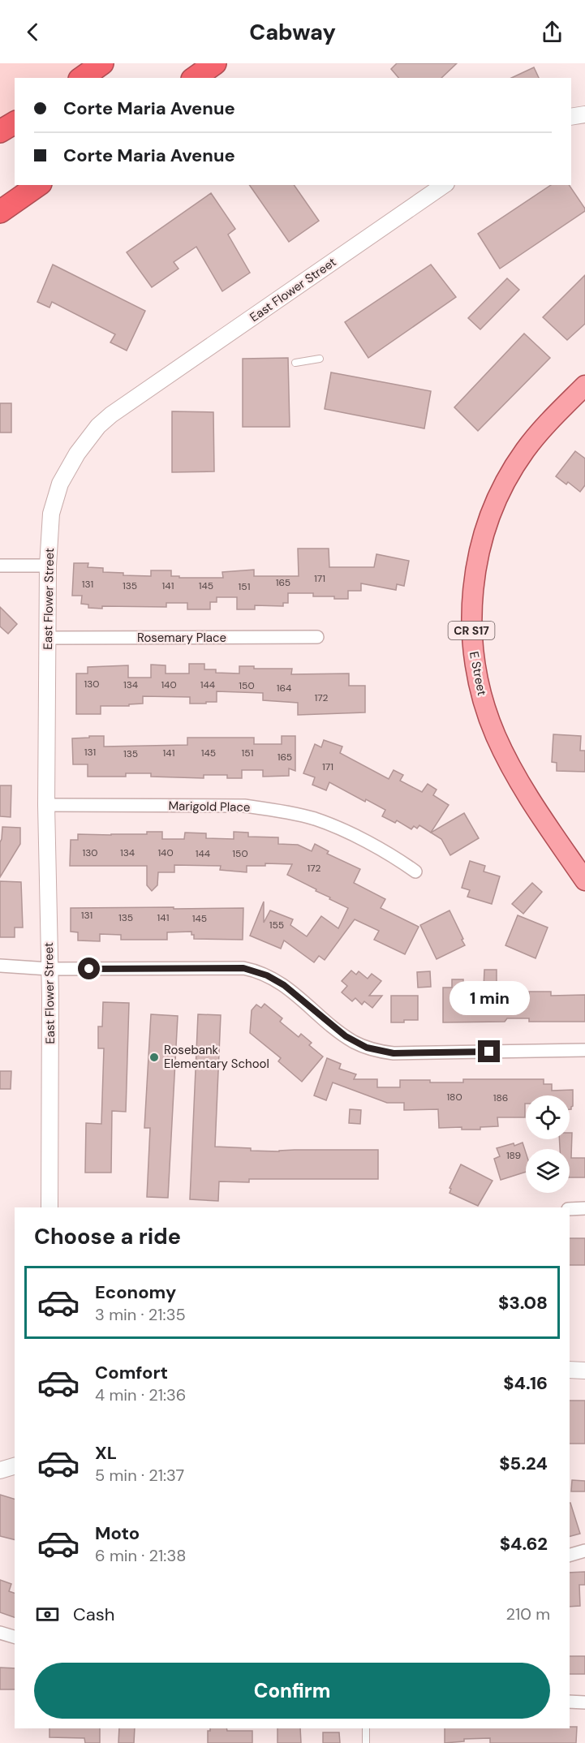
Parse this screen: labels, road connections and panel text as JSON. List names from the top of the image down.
{
  "streets": {
    "main road": ["CR S17", "E Street"],
    "street": ["East Flower Street", "Rosemary Place", "Marigold Place"]
  },
  "crossings": [
    ["East Flower Street", "Rosemary Place"],
    ["East Flower Street", "Marigold Place"]
  ],
  "places": ["Rosebank Elementary School"],
  "house_numbers": [
    "171",
    "165",
    "131",
    "135",
    "141",
    "145",
    "151",
    "130",
    "134",
    "140",
    "144",
    "150",
    "164",
    "172",
    "131",
    "141",
    "145",
    "151",
    "135",
    "165",
    "171",
    "130",
    "134",
    "140",
    "144",
    "150",
    "172",
    "131",
    "135",
    "141",
    "145",
    "155",
    "180",
    "186",
    "189"
  ],
  "page": {
    "header": "Cabway",
    "banner": ["Corte Maria Avenue", "Corte Maria Avenue"],
    "bubble": "1 min",
    "heading": "Choose a ride",
    "list": [
      {
        "name": "Economy",
        "note": "3 min · 21:35",
        "value": "$3.08"
      },
      {
        "name": "Comfort",
        "note": "4 min · 21:36",
        "value": "$4.16"
      },
      {
        "name": "XL",
        "note": "5 min · 21:37",
        "value": "$5.24"
      },
      {
        "name": "Moto",
        "note": "6 min · 21:38",
        "value": "$4.62"
      }
    ],
    "pay": ["Cash", "210 m"],
    "buttons": "Confirm"
  }
}
